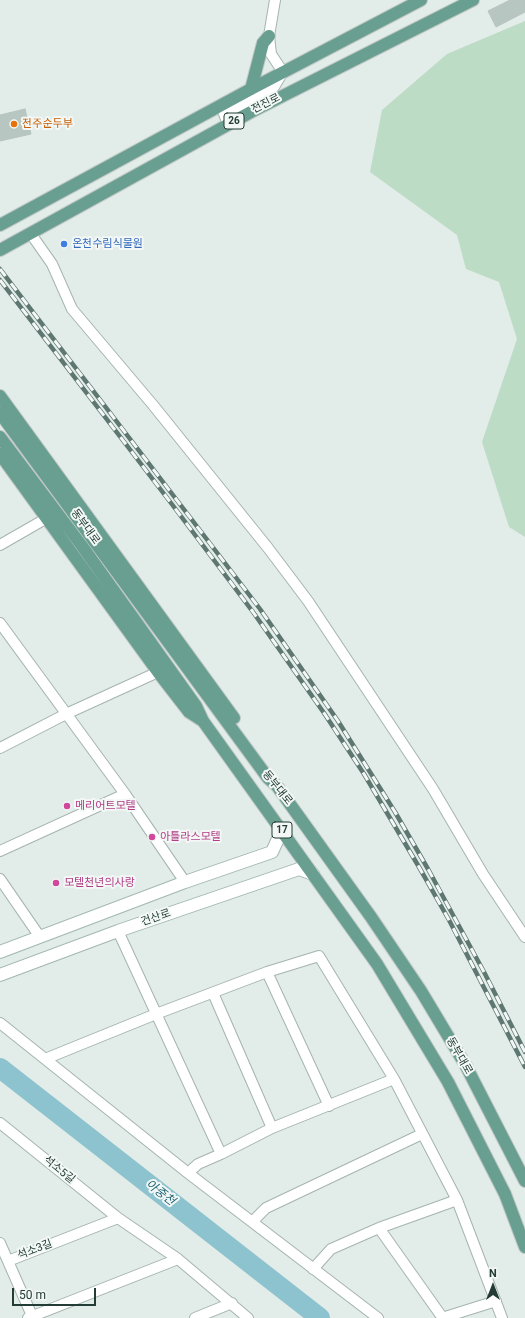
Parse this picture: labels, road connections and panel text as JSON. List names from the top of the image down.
{
  "streets": {
    "main road": [
      "전진로",
      "26",
      "동부대로",
      "17"
    ],
    "street": ["건산로", "석소5길", "석소3길"]
  },
  "crossings": [
    ["동부대로", "건산로"],
    ["석소5길", "석소3길"]
  ],
  "water": ["아중천"],
  "places": [
    "전주순두부",
    "온천수림식물원",
    "메리어트모텔",
    "아틀라스모텔",
    "모텔천년의사랑"
  ],
  "scale_bar": "50 m",
  "north": "top"
}
